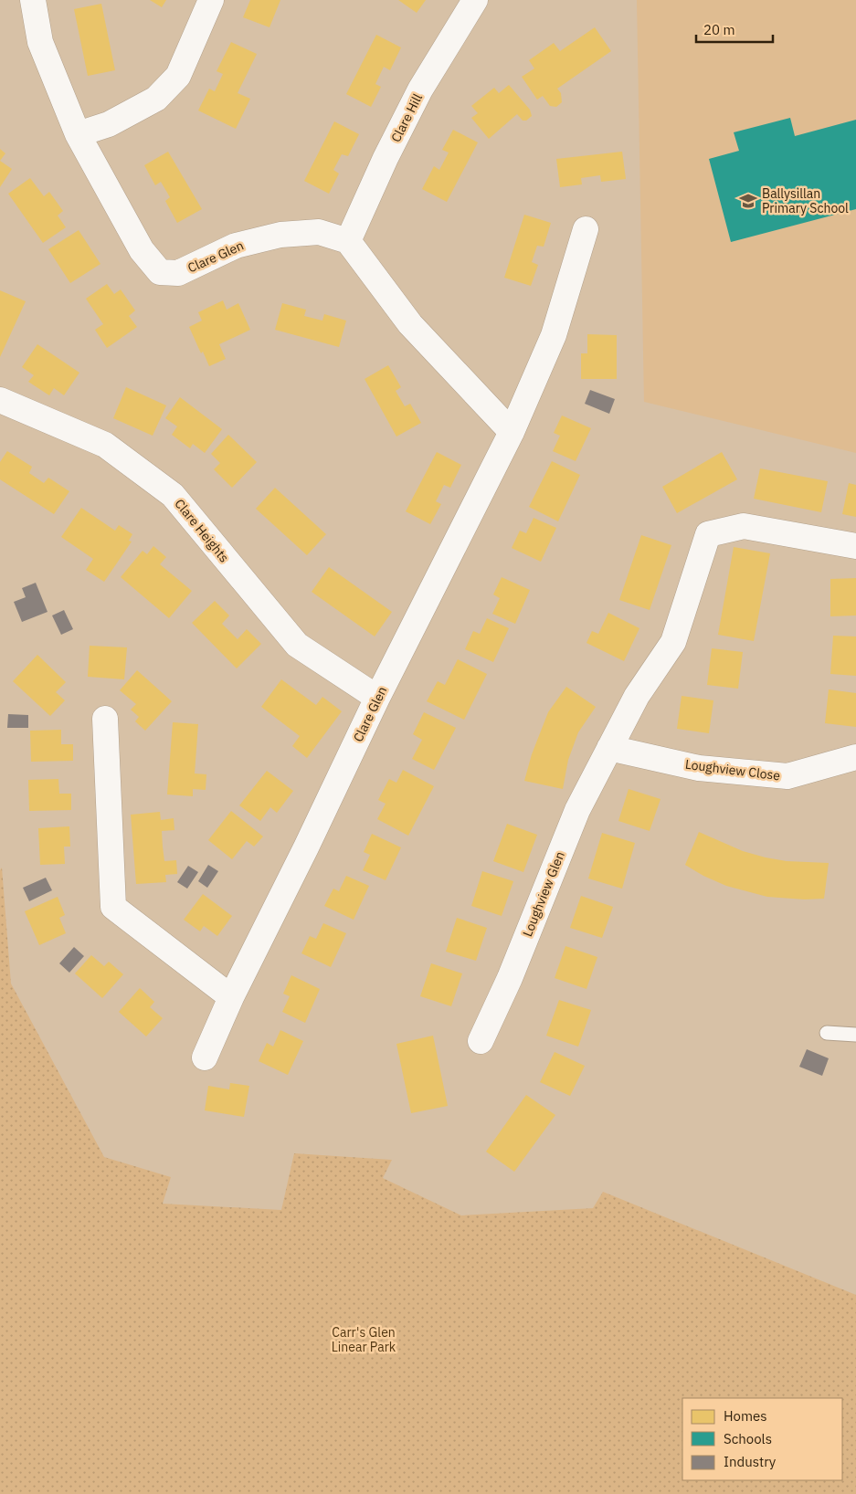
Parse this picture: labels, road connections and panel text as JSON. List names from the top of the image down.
{
  "streets": {
    "street": [
      "Clare Hill",
      "Clare Glen",
      "Clare Heights",
      "Loughview Close",
      "Loughview Glen"
    ]
  },
  "crossings": [
    ["Clare Hill", "Clare Glen"],
    ["Clare Glen", "Clare Heights"],
    ["Loughview Close", "Loughview Glen"]
  ],
  "parks": ["Carr's Glen Linear Park"],
  "places": {
    "school or university": ["Ballysillan Primary School"]
  },
  "legend": ["Homes", "Schools", "Industry"],
  "scale_bar": "20 m"
}
